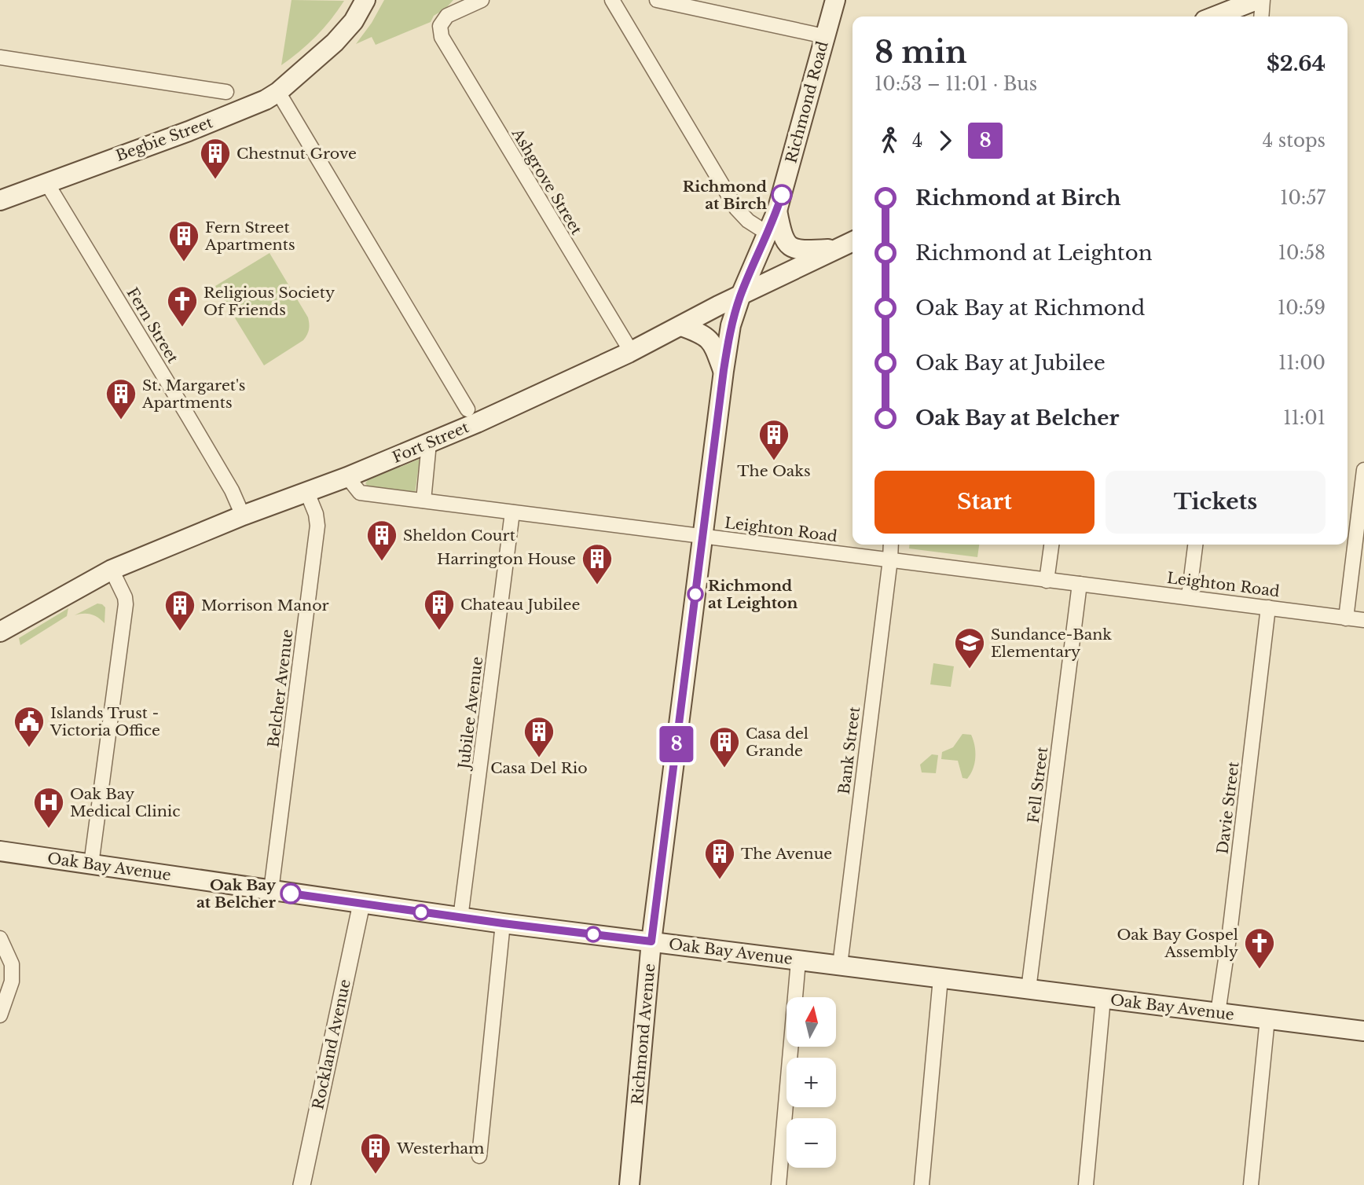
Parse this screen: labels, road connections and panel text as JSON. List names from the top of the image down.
{
  "streets": {
    "main road": [
      "Richmond Road",
      "Begbie Street",
      "Fort Street",
      "Oak Bay Avenue",
      "Richmond Avenue"
    ],
    "street": [
      "Ashgrove Street",
      "Fern Street",
      "Leighton Road",
      "Belcher Avenue",
      "Jubilee Avenue",
      "Bank Street",
      "Fell Street",
      "Davie Street",
      "Rockland Avenue"
    ]
  },
  "crossings": [
    ["Richmond Road", "Fort Street"],
    ["Richmond Road", "Richmond Avenue"],
    ["Begbie Street", "Fern Street"],
    ["Ashgrove Street", "Fort Street"],
    ["Fern Street", "Fort Street"],
    ["Fort Street", "Leighton Road"],
    ["Fort Street", "Belcher Avenue"],
    ["Fort Street", "Richmond Avenue"],
    ["Leighton Road", "Jubilee Avenue"],
    ["Leighton Road", "Bank Street"],
    ["Leighton Road", "Fell Street"],
    ["Leighton Road", "Davie Street"],
    ["Leighton Road", "Richmond Avenue"],
    ["Belcher Avenue", "Oak Bay Avenue"],
    ["Jubilee Avenue", "Oak Bay Avenue"],
    ["Bank Street", "Oak Bay Avenue"],
    ["Fell Street", "Oak Bay Avenue"],
    ["Davie Street", "Oak Bay Avenue"],
    ["Oak Bay Avenue", "Richmond Avenue"],
    ["Oak Bay Avenue", "Rockland Avenue"]
  ],
  "places": {
    "building": [
      "Chestnut Grove",
      "Fern Street Apartments",
      "St. Margaret's Apartments",
      "The Oaks",
      "Sheldon Court",
      "Harrington House",
      "Chateau Jubilee",
      "Morrison Manor",
      "Casa Del Rio",
      "Casa del Grande",
      "The Avenue",
      "Westerham"
    ],
    "other": ["Richmond at Birch", "Richmond at Leighton", "Oak Bay at Belcher"],
    "church": ["Religious Society Of Friends", "Oak Bay Gospel Assembly"],
    "school or university": ["Sundance-Bank Elementary"],
    "public building": ["Islands Trust - Victoria Office"],
    "hospital": ["Oak Bay Medical Clinic"]
  },
  "lines": ["bus line 8"],
  "north": "top",
  "page": {
    "on_map": "8",
    "heading": ["8 min", "10:53 – 11:01 · Bus", "$2.64"],
    "legs": ["4", "8", "4 stops"],
    "list": [
      {
        "name": "Richmond at Birch",
        "value": "10:57"
      },
      {
        "name": "Richmond at Leighton",
        "value": "10:58"
      },
      {
        "name": "Oak Bay at Richmond",
        "value": "10:59"
      },
      {
        "name": "Oak Bay at Jubilee",
        "value": "11:00"
      },
      {
        "name": "Oak Bay at Belcher",
        "value": "11:01"
      }
    ],
    "buttons": ["Start", "Tickets"],
    "map_buttons": ["+", "−"]
  }
}
